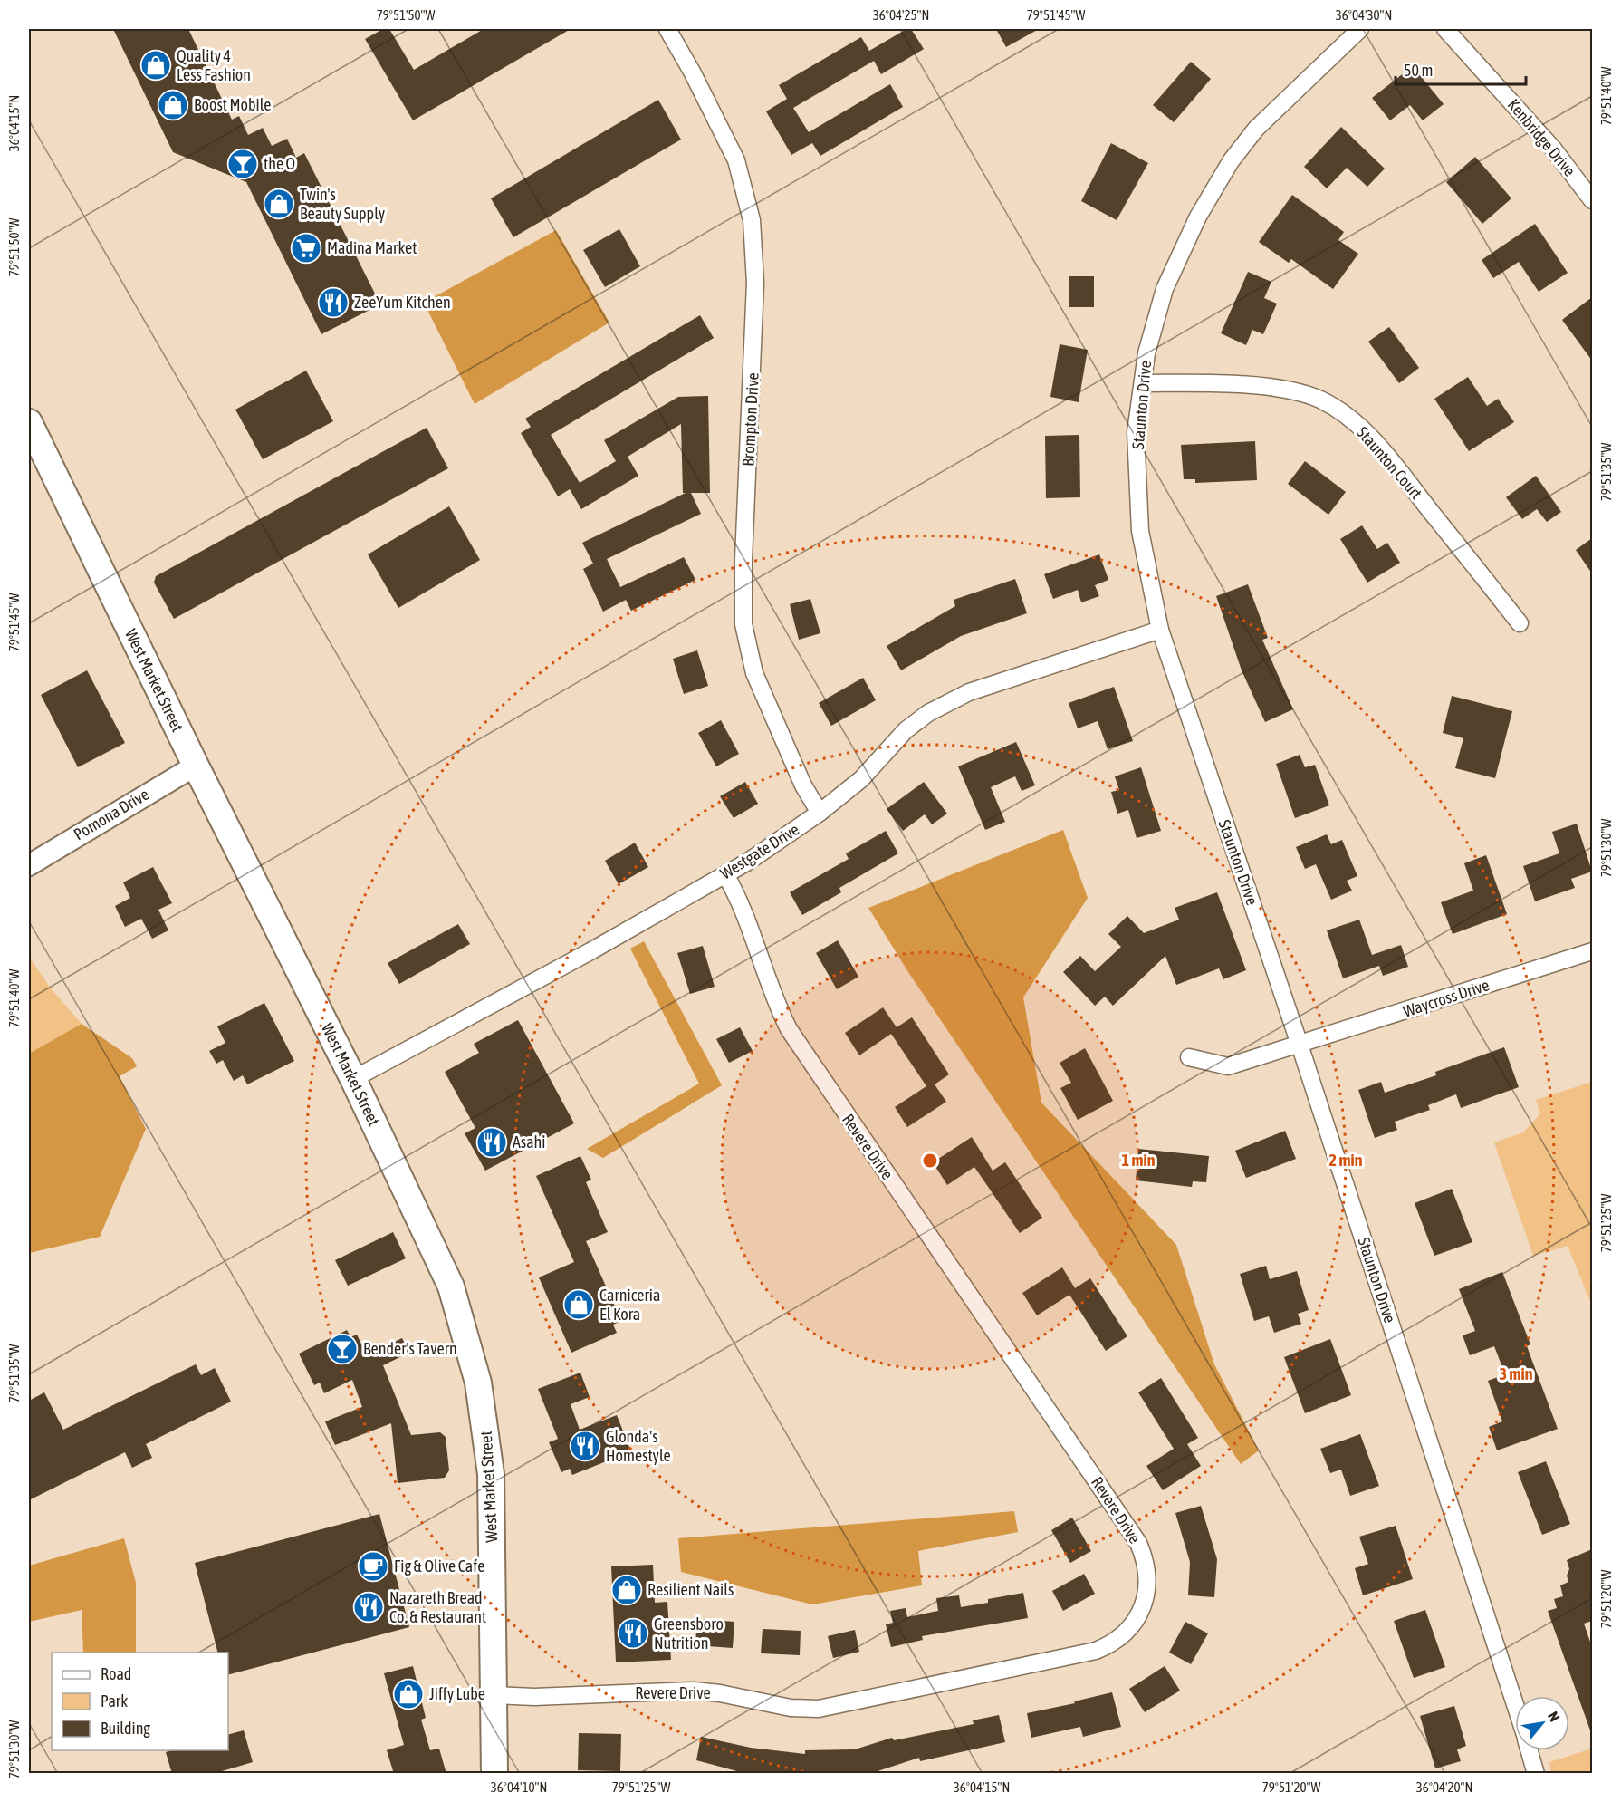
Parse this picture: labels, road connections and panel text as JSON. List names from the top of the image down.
{
  "streets": {
    "main road": ["West Market Street"],
    "street": [
      "Kenbridge Drive",
      "Staunton Drive",
      "Brompton Drive",
      "Staunton Court",
      "Pomona Drive",
      "Westgate Drive",
      "Waycross Drive",
      "Revere Drive"
    ]
  },
  "crossings": [
    ["Staunton Drive", "Staunton Court"],
    ["Staunton Drive", "Westgate Drive"],
    ["Staunton Drive", "Waycross Drive"],
    ["Brompton Drive", "Westgate Drive"],
    ["West Market Street", "Pomona Drive"],
    ["West Market Street", "Westgate Drive"],
    ["West Market Street", "Revere Drive"],
    ["Westgate Drive", "Revere Drive"]
  ],
  "places": {
    "shop": [
      "Quality 4 Less Fashion",
      "Boost Mobile",
      "Twin's Beauty Supply",
      "Carniceria El Kora",
      "Resilient Nails",
      "Jiffy Lube"
    ],
    "bar": ["the O", "Bender's Tavern"],
    "supermarket": ["Madina Market"],
    "restaurant": [
      "ZeeYum Kitchen",
      "Asahi",
      "Glonda's Homestyle",
      "Nazareth Bread Co. & Restaurant",
      "Greensboro Nutrition"
    ],
    "cafe": ["Fig & Olive Cafe"]
  },
  "legend": ["Road", "Park", "Building"],
  "scale_bar": "50 m",
  "north": "top right",
  "coordinates": [
    "79°51'50\"W",
    "36°04'25\"N",
    "79°51'45\"W",
    "36°04'30\"N",
    "79°51'40\"W",
    "36°04'15\"N",
    "79°51'35\"W",
    "79°51'30\"W",
    "79°51'25\"W",
    "79°51'20\"W",
    "36°04'10\"N",
    "36°04'20\"N"
  ],
  "rings": ["1 min", "2 min", "3 min"]
}
